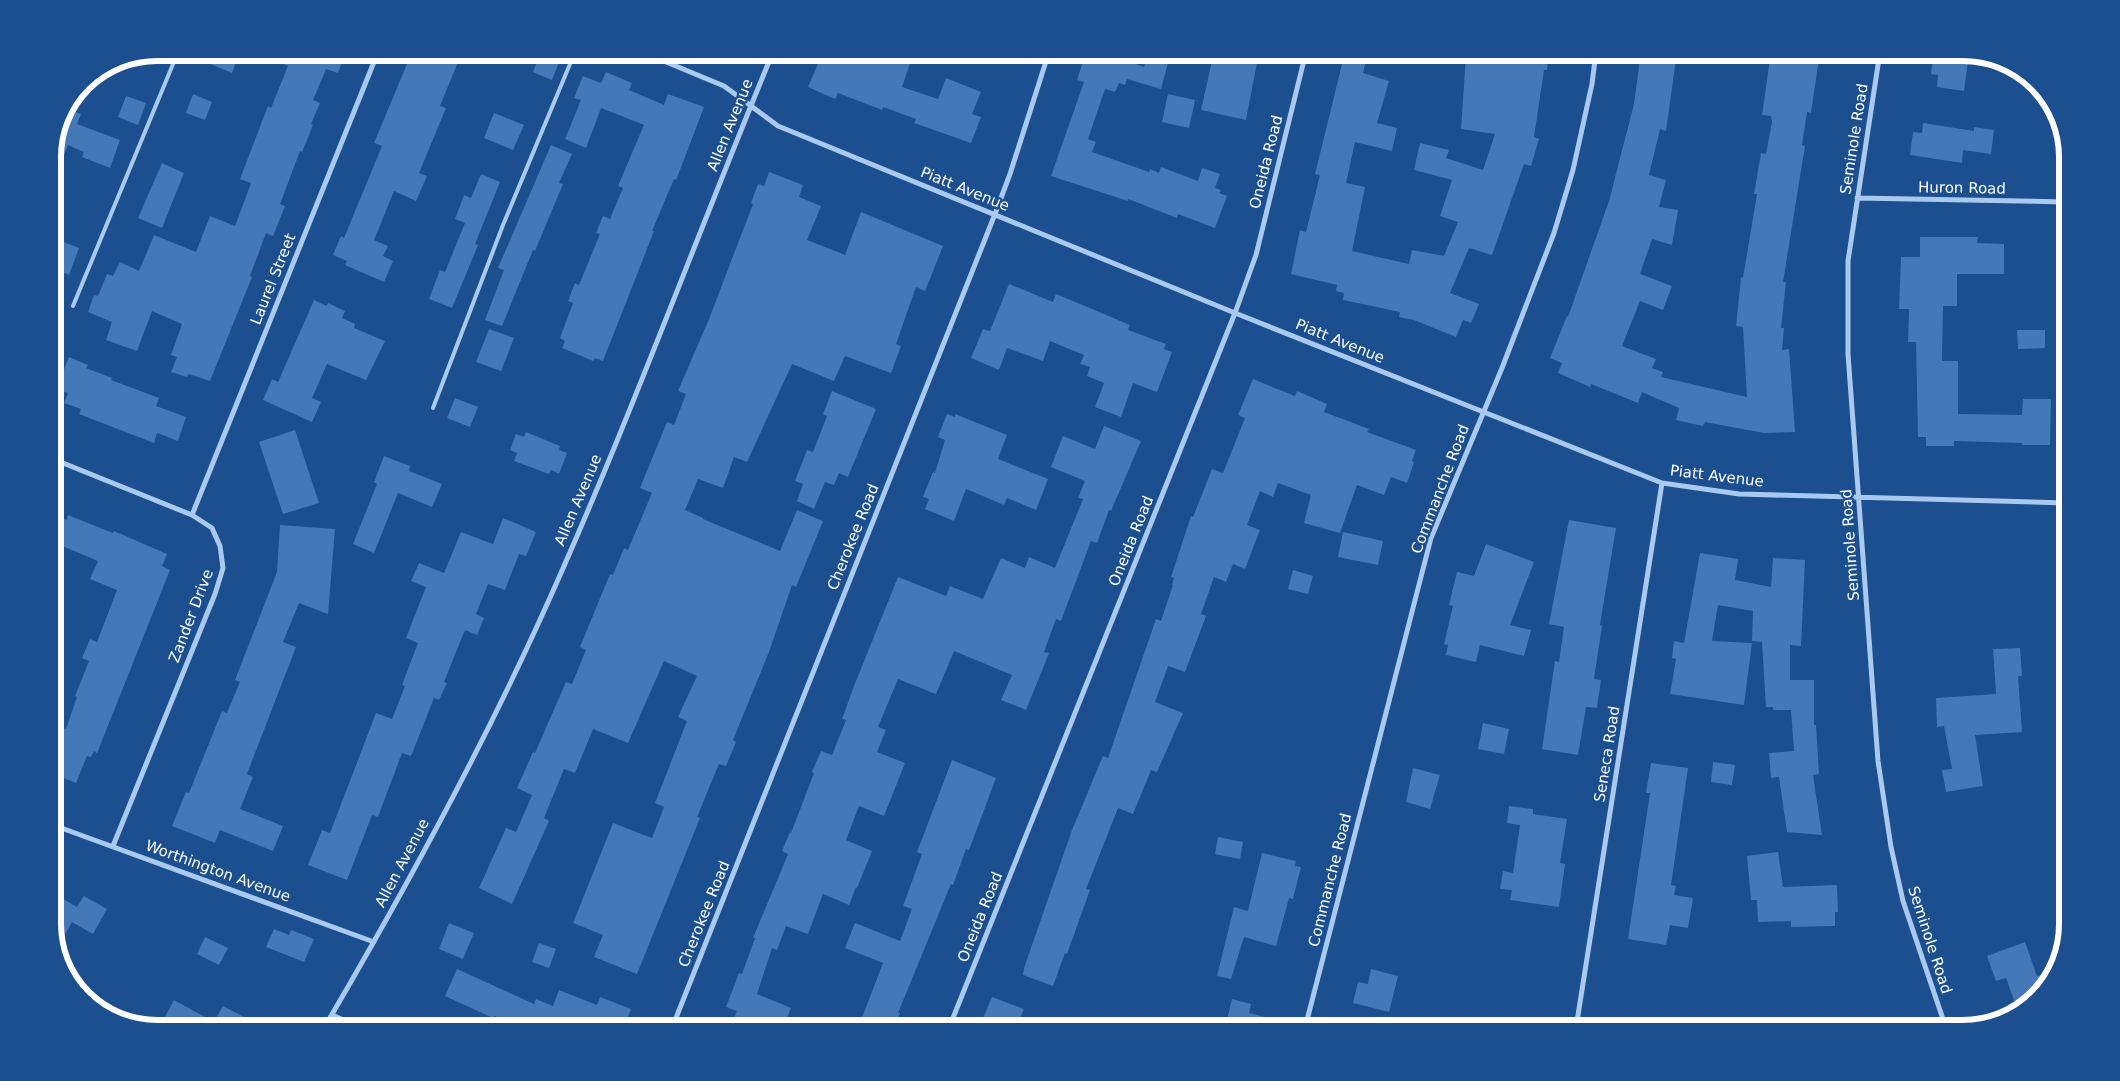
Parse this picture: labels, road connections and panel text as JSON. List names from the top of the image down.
{
  "streets": {
    "street": [
      "Allen Avenue",
      "Seminole Road",
      "Oneida Road",
      "Huron Road",
      "Piatt Avenue",
      "Laurel Street",
      "Commanche Road",
      "Cherokee Road",
      "Zander Drive",
      "Seneca Road",
      "Worthington Avenue"
    ]
  },
  "crossings": [
    ["Allen Avenue", "Piatt Avenue"],
    ["Allen Avenue", "Worthington Avenue"],
    ["Seminole Road", "Huron Road"],
    ["Seminole Road", "Piatt Avenue"],
    ["Oneida Road", "Piatt Avenue"],
    ["Piatt Avenue", "Commanche Road"],
    ["Piatt Avenue", "Cherokee Road"],
    ["Piatt Avenue", "Seneca Road"],
    ["Laurel Street", "Zander Drive"],
    ["Zander Drive", "Worthington Avenue"]
  ]
}
